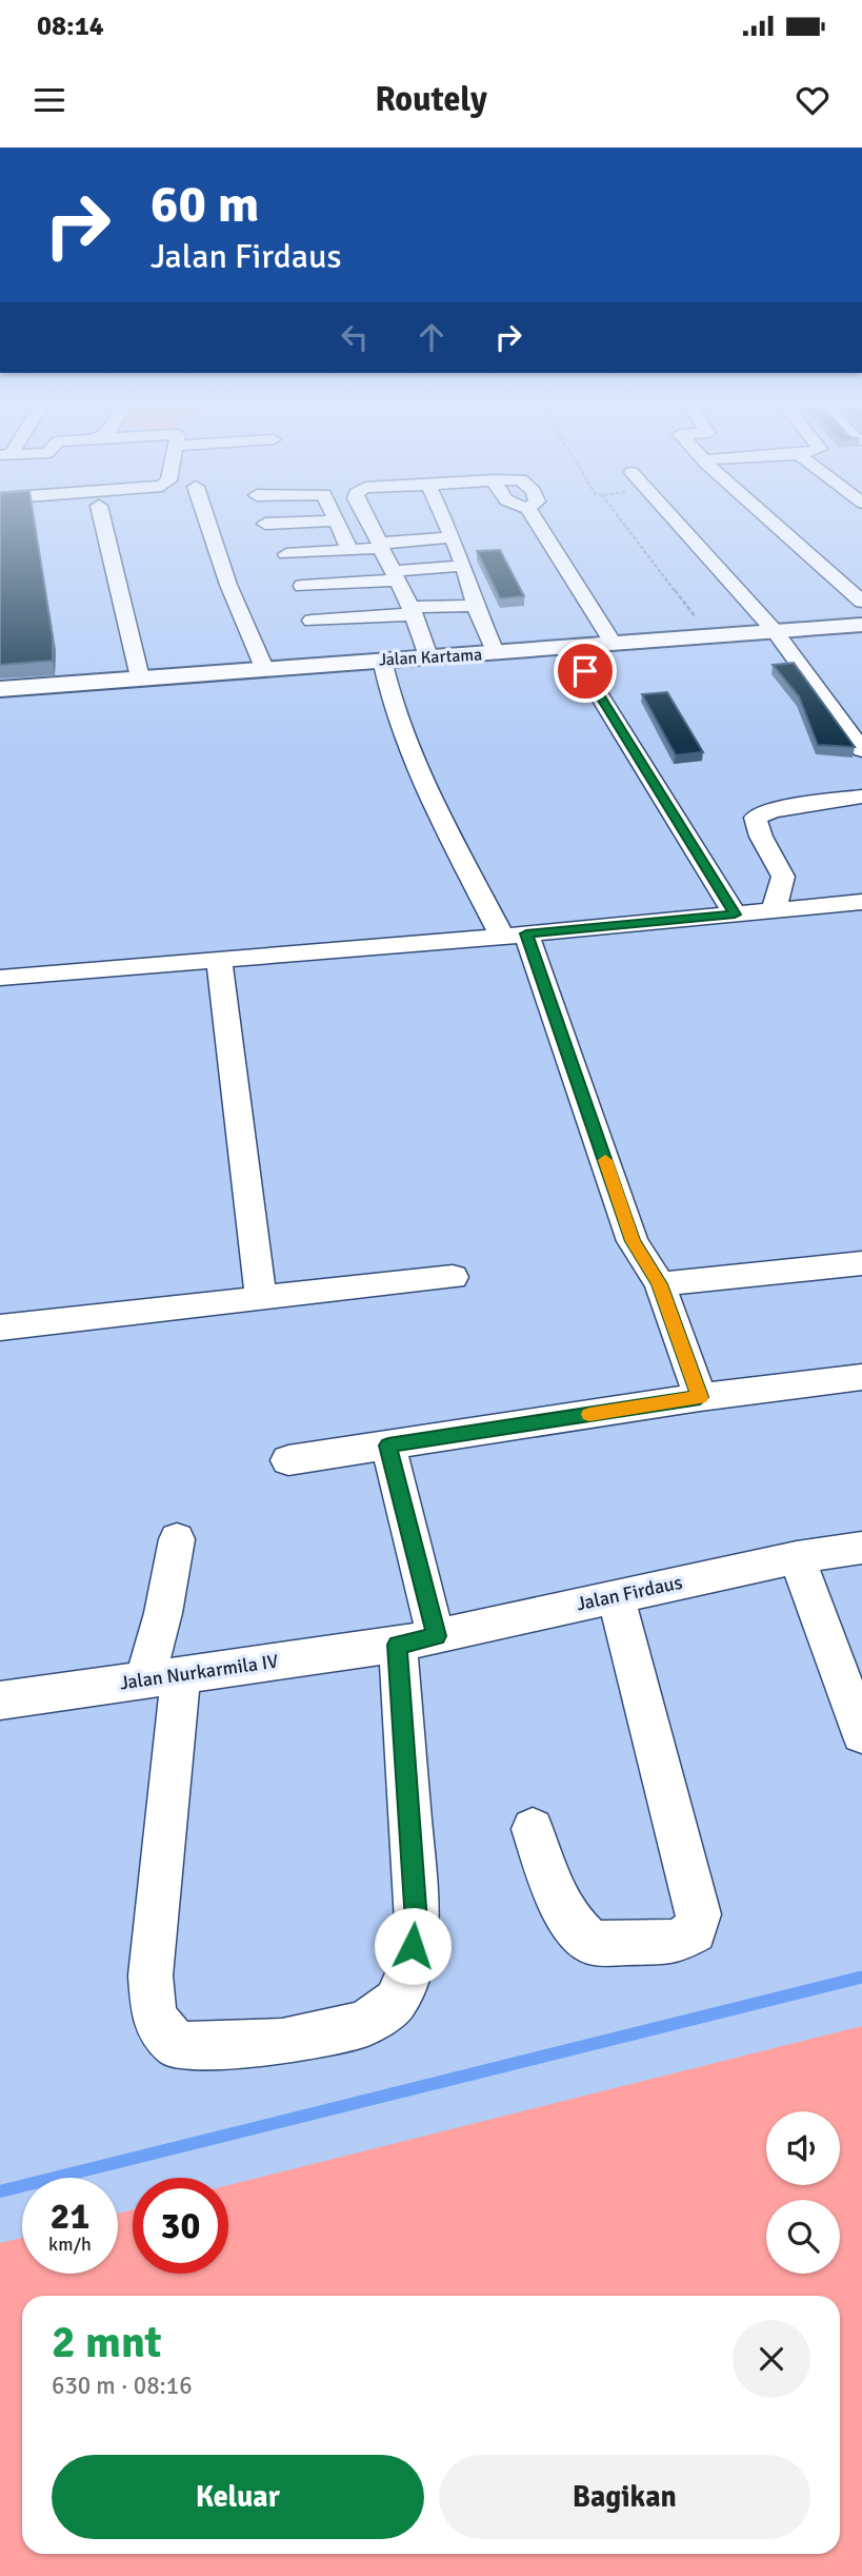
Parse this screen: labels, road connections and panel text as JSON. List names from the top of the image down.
{
  "streets": {
    "main road": ["Jalan Kartama"],
    "street": ["Jalan Firdaus", "Jalan Nurkarmila IV"]
  },
  "crossings": [
    ["Jalan Firdaus", "Jalan Nurkarmila IV"]
  ],
  "page": {
    "status": "08:14",
    "header": "Routely",
    "turn": ["60 m", "Jalan Firdaus"],
    "speed": "21 km/h",
    "limit": "30",
    "heading": ["2 mnt", "630 m · 08:16"],
    "buttons": ["Keluar", "Bagikan"]
  }
}
